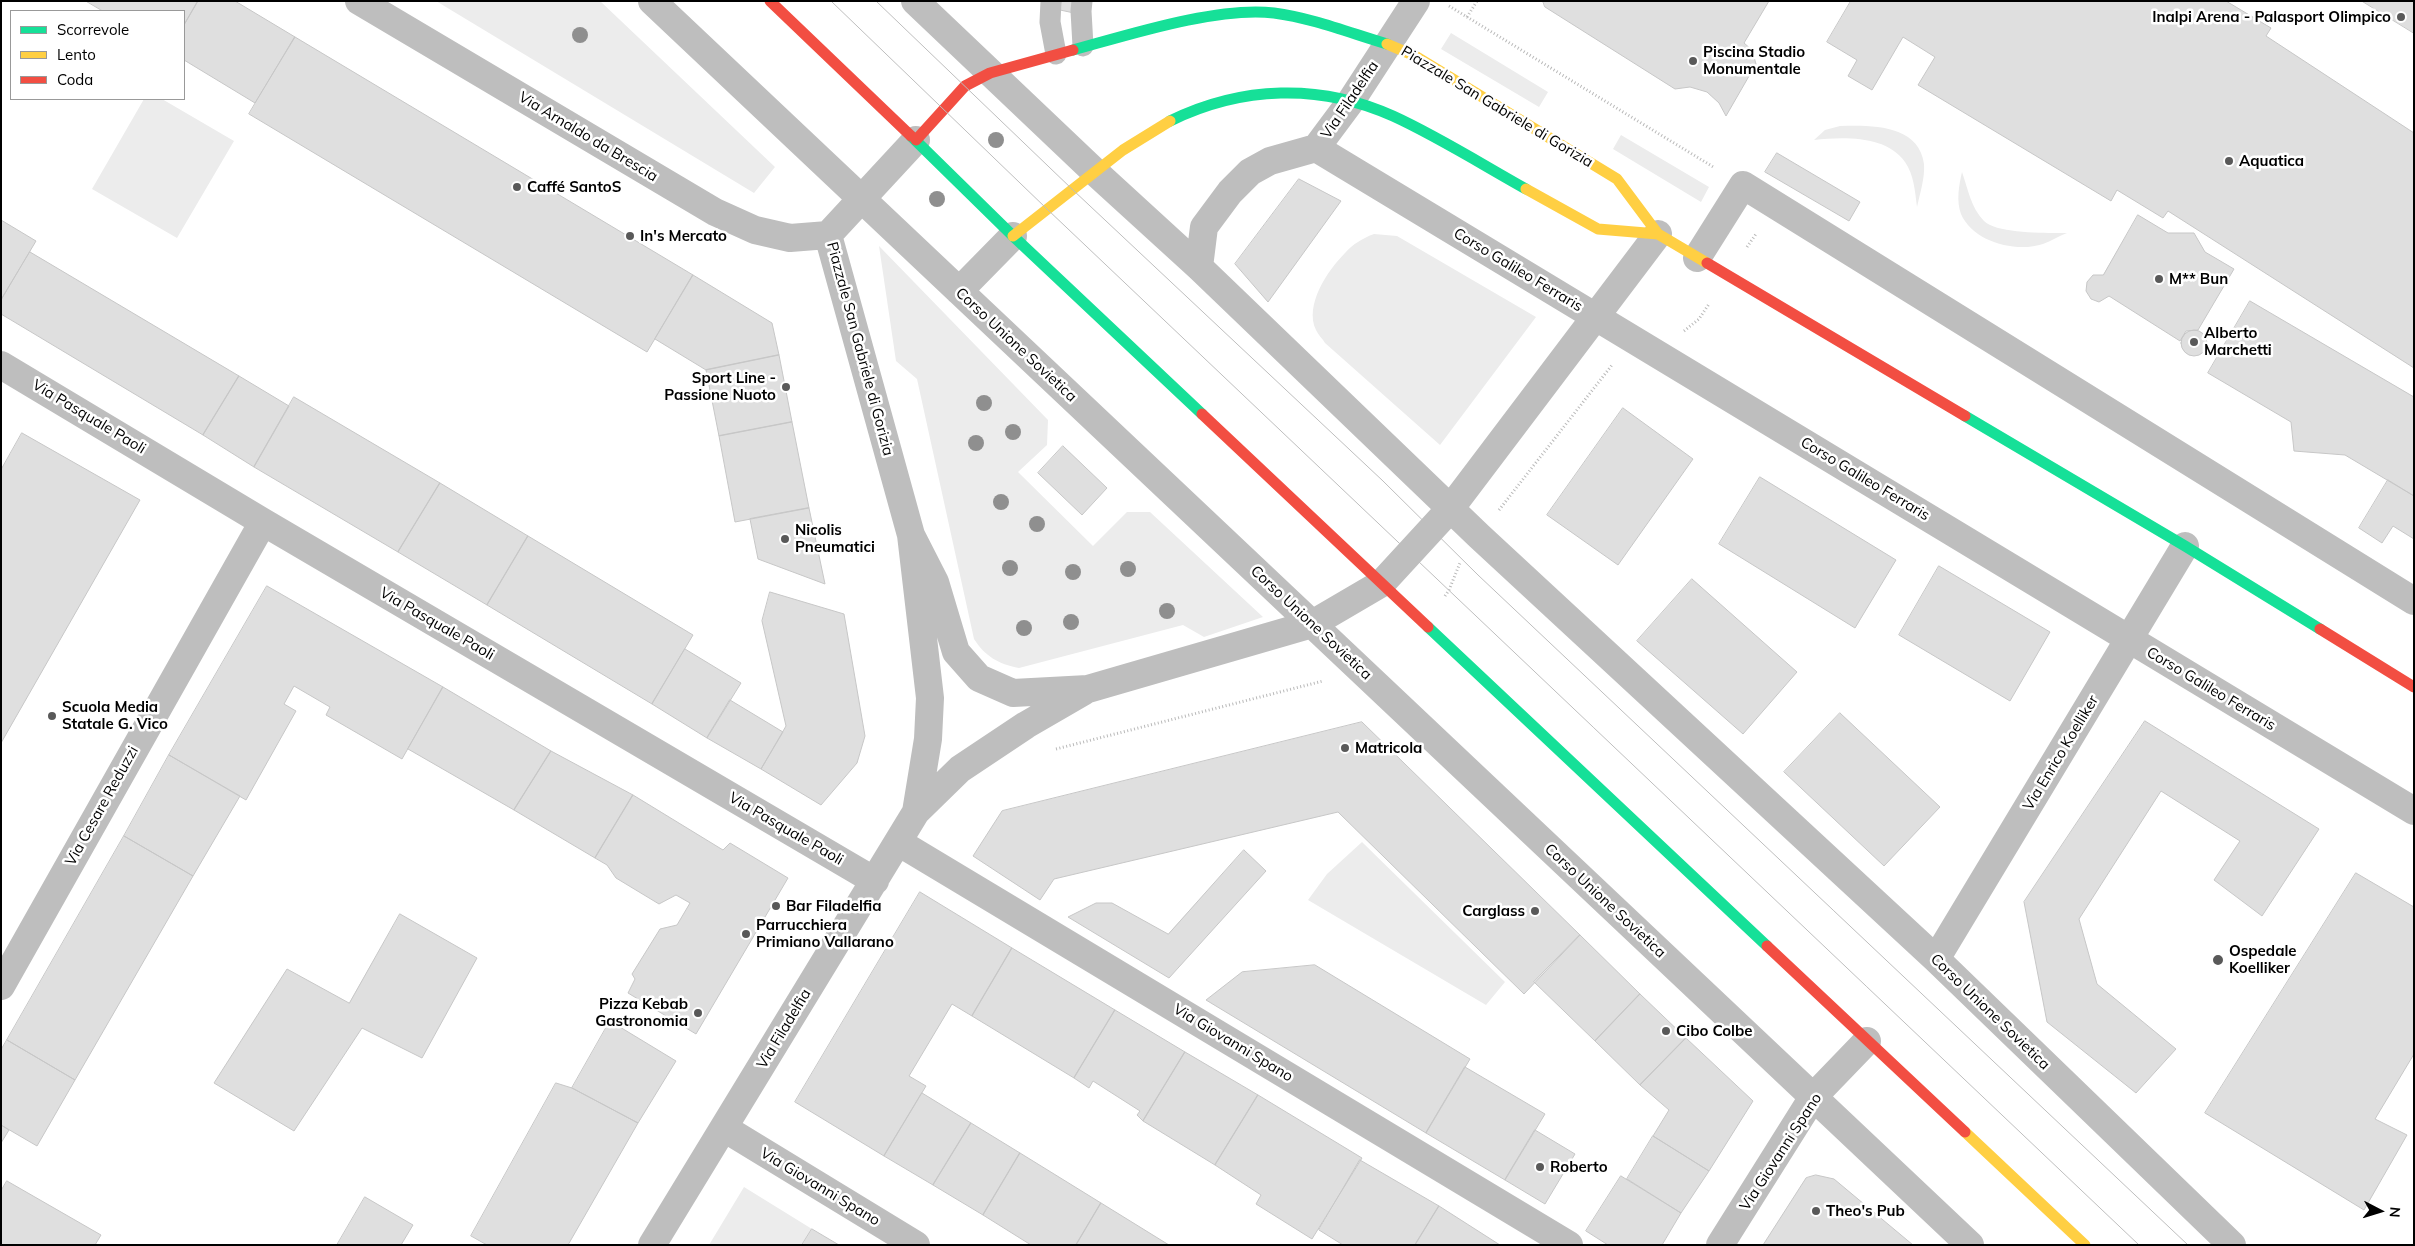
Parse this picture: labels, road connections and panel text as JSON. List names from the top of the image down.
{
  "streets": {
    "main road": ["Piazzale San Gabriele di Gorizia"],
    "street": [
      "Via Filadelfia",
      "Via Arnaldo da Brescia",
      "Corso Galileo Ferraris",
      "Corso Unione Sovietica",
      "Via Pasquale Paoli",
      "Via Enrico Koelliker",
      "Via Cesare Reduzzi",
      "Via Giovanni Spano"
    ]
  },
  "crossings": [
    ["Via Filadelfia", "Piazzale San Gabriele di Gorizia"],
    ["Via Filadelfia", "Corso Galileo Ferraris"],
    ["Via Filadelfia", "Via Pasquale Paoli"],
    ["Via Filadelfia", "Via Giovanni Spano"],
    ["Piazzale San Gabriele di Gorizia", "Via Arnaldo da Brescia"],
    ["Piazzale San Gabriele di Gorizia", "Corso Galileo Ferraris"],
    ["Piazzale San Gabriele di Gorizia", "Corso Unione Sovietica"],
    ["Corso Galileo Ferraris", "Via Enrico Koelliker"],
    ["Corso Unione Sovietica", "Via Enrico Koelliker"],
    ["Corso Unione Sovietica", "Via Giovanni Spano"],
    ["Via Pasquale Paoli", "Via Cesare Reduzzi"]
  ],
  "places": [
    "Inalpi Arena - Palasport Olimpico",
    "Piscina Stadio Monumentale",
    "Aquatica",
    "Caffé SantoS",
    "In's Mercato",
    "M** Bun",
    "Alberto Marchetti",
    "Sport Line - Passione Nuoto",
    "Nicolis Pneumatici",
    "Scuola Media Statale G. Vico",
    "Matricola",
    "Bar Filadelfia",
    "Carglass",
    "Parrucchiera Primiano Vallarano",
    "Ospedale Koelliker",
    "Pizza Kebab Gastronomia",
    "Cibo Colbe",
    "Roberto",
    "Theo's Pub"
  ],
  "legend": ["Scorrevole", "Lento", "Coda"],
  "north": "right"
}
